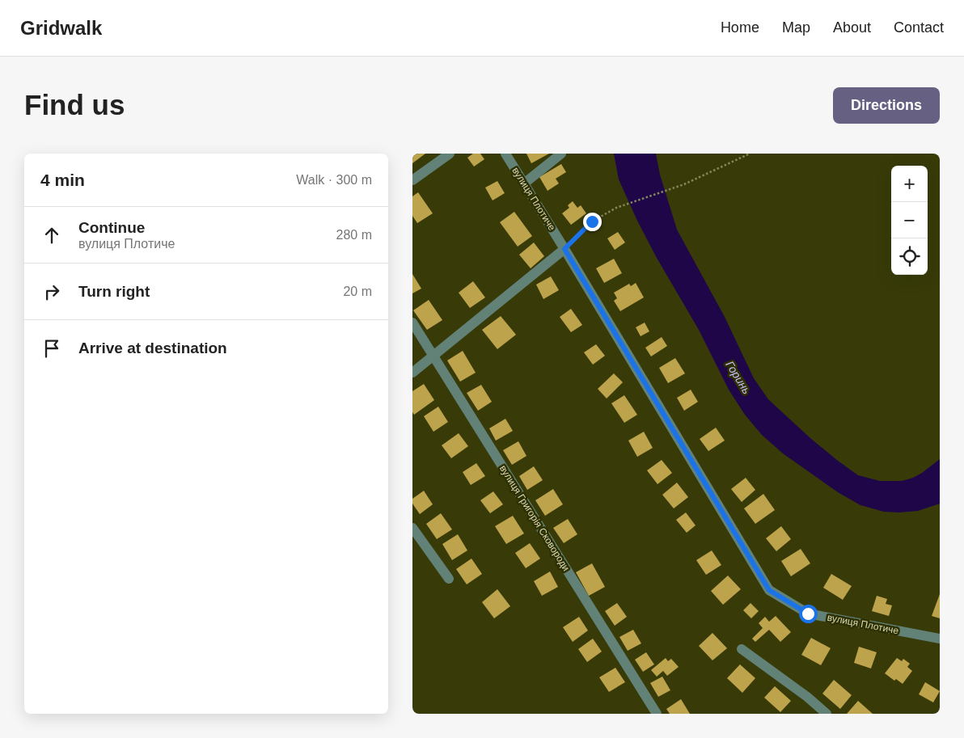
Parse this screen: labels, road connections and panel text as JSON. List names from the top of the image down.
{
  "streets": {
    "street": ["вулиця Плотиче", "вулиця Григорія Сковороди"]
  },
  "water": ["Горинь"],
  "page": {
    "header": "Gridwalk",
    "nav": [
      "Home",
      "Map",
      "About",
      "Contact"
    ],
    "buttons": "Directions",
    "title": "Find us",
    "heading": ["4 min", "Walk · 300 m"],
    "map_buttons": ["+", "−"],
    "list": [
      ["Continue", "вулиця Плотиче", "280 m"],
      ["Turn right", "20 m"],
      "Arrive at destination"
    ]
  }
}
